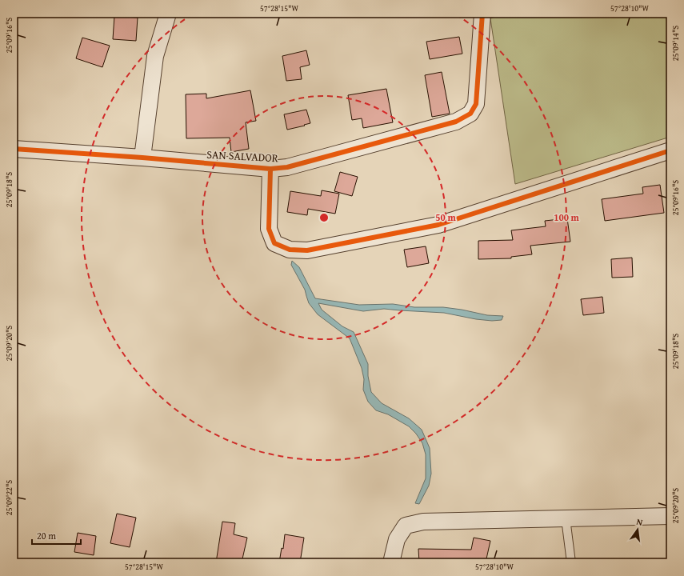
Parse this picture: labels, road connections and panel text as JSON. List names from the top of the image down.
{
  "streets": {
    "street": ["SAN SALVADOR"]
  },
  "scale_bar": "20 m",
  "north": "top",
  "coordinates": [
    "57°28'15\"W",
    "57°28'10\"W",
    "25°09'16\"S",
    "25°09'14\"S",
    "25°09'18\"S",
    "25°09'20\"S",
    "25°09'22\"S"
  ],
  "rings": ["50 m", "100 m"]
}
